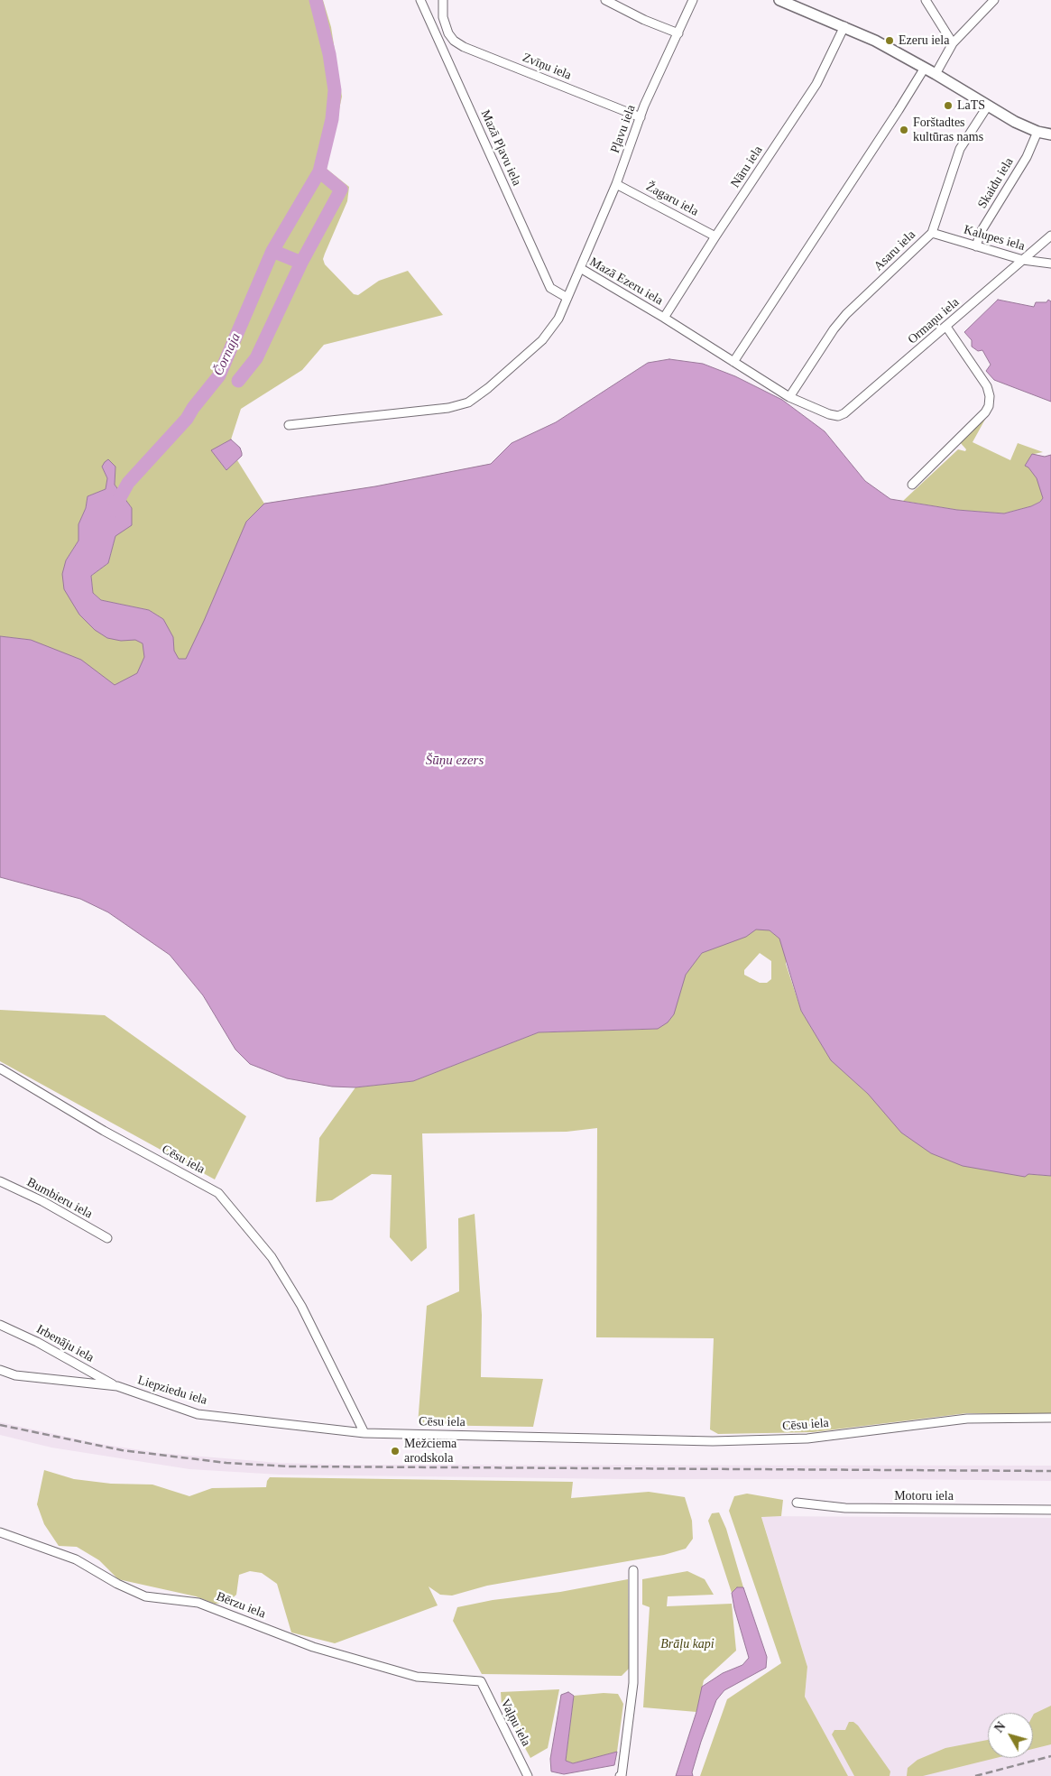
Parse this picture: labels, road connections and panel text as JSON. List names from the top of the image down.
{
  "streets": {
    "street": [
      "Zvīņu iela",
      "Pļavu iela",
      "Mazā Pļavu iela",
      "Nāru iela",
      "Skaidu iela",
      "Žagaru iela",
      "Kalupes iela",
      "Asaru iela",
      "Mazā Ezeru iela",
      "Ormaņu iela",
      "Cēsu iela",
      "Bumbieru iela",
      "Irbenāju iela",
      "Liepziedu iela",
      "Motoru iela",
      "Bērzu iela",
      "Vaļņu iela"
    ]
  },
  "crossings": [
    ["Zvīņu iela", "Pļavu iela"],
    ["Pļavu iela", "Žagaru iela"],
    ["Pļavu iela", "Mazā Ezeru iela"],
    ["Mazā Pļavu iela", "Mazā Ezeru iela"],
    ["Nāru iela", "Žagaru iela"],
    ["Nāru iela", "Mazā Ezeru iela"],
    ["Skaidu iela", "Kalupes iela"],
    ["Kalupes iela", "Asaru iela"],
    ["Kalupes iela", "Ormaņu iela"],
    ["Asaru iela", "Mazā Ezeru iela"],
    ["Mazā Ezeru iela", "Ormaņu iela"],
    ["Cēsu iela", "Liepziedu iela"],
    ["Irbenāju iela", "Liepziedu iela"],
    ["Bērzu iela", "Vaļņu iela"]
  ],
  "water": ["Čornaja", "Šūņu ezers"],
  "parks": ["Brāļu kapi"],
  "places": [
    "Ezeru iela",
    "LaTS",
    "Forštadtes kultūras nams",
    "Mežciema arodskola"
  ],
  "north": "top left"
}
